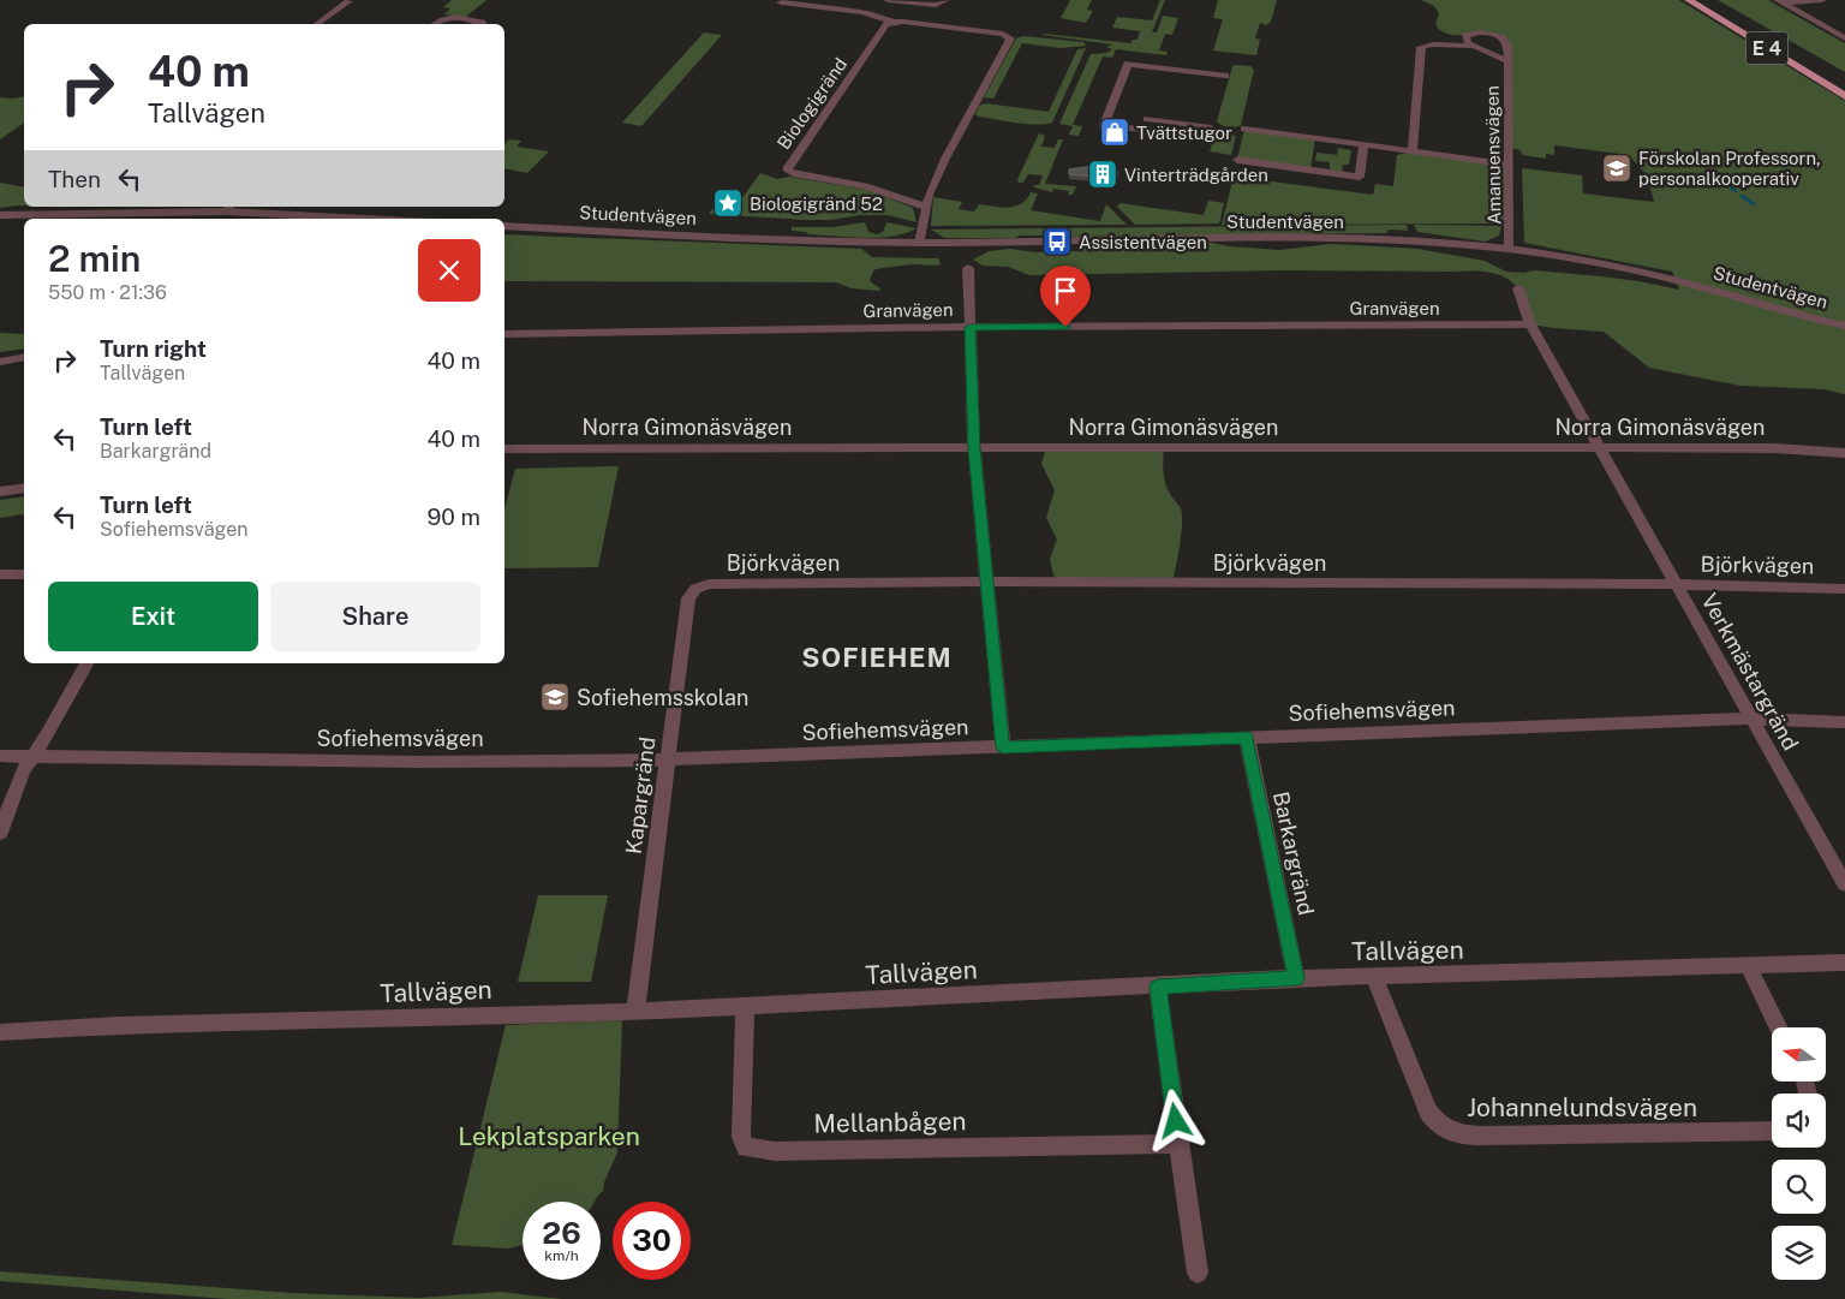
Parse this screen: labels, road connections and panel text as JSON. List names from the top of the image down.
{
  "streets": {
    "highway": ["E 4"],
    "street": [
      "Biologigränd",
      "Amanuensvägen",
      "Studentvägen",
      "Granvägen",
      "Norra Gimonäsvägen",
      "Björkvägen",
      "Verkmästargränd",
      "Sofiehemsvägen",
      "Kapargränd",
      "Barkargränd",
      "Tallvägen",
      "Johannelundsvägen",
      "Mellanbågen"
    ]
  },
  "crossings": [
    ["Amanuensvägen", "Studentvägen"],
    ["Granvägen", "Verkmästargränd"],
    ["Norra Gimonäsvägen", "Verkmästargränd"],
    ["Björkvägen", "Verkmästargränd"],
    ["Björkvägen", "Kapargränd"],
    ["Verkmästargränd", "Sofiehemsvägen"],
    ["Sofiehemsvägen", "Kapargränd"],
    ["Sofiehemsvägen", "Barkargränd"],
    ["Kapargränd", "Tallvägen"],
    ["Barkargränd", "Tallvägen"],
    ["Tallvägen", "Johannelundsvägen"],
    ["Tallvägen", "Mellanbågen"]
  ],
  "districts": ["SOFIEHEM"],
  "parks": ["Lekplatsparken"],
  "places": {
    "shop": ["Tvättstugor"],
    "school or university": ["Förskolan Professorn, personalkooperativ", "Sofiehemsskolan"],
    "building": ["Vinterträdgården"],
    "place": ["Biologigränd 52"],
    "bus stop": ["Assistentvägen"]
  },
  "north": "left",
  "page": {
    "turn": ["40 m", "Tallvägen"],
    "then": "Then",
    "heading": ["2 min", "550 m · 21:36"],
    "list": [
      {
        "name": "Turn right",
        "note": "Tallvägen",
        "value": "40 m"
      },
      {
        "name": "Turn left",
        "note": "Barkargränd",
        "value": "40 m"
      },
      {
        "name": "Turn left",
        "note": "Sofiehemsvägen",
        "value": "90 m"
      }
    ],
    "buttons": ["Exit", "Share"],
    "speed": "26 km/h",
    "limit": "30"
  }
}
